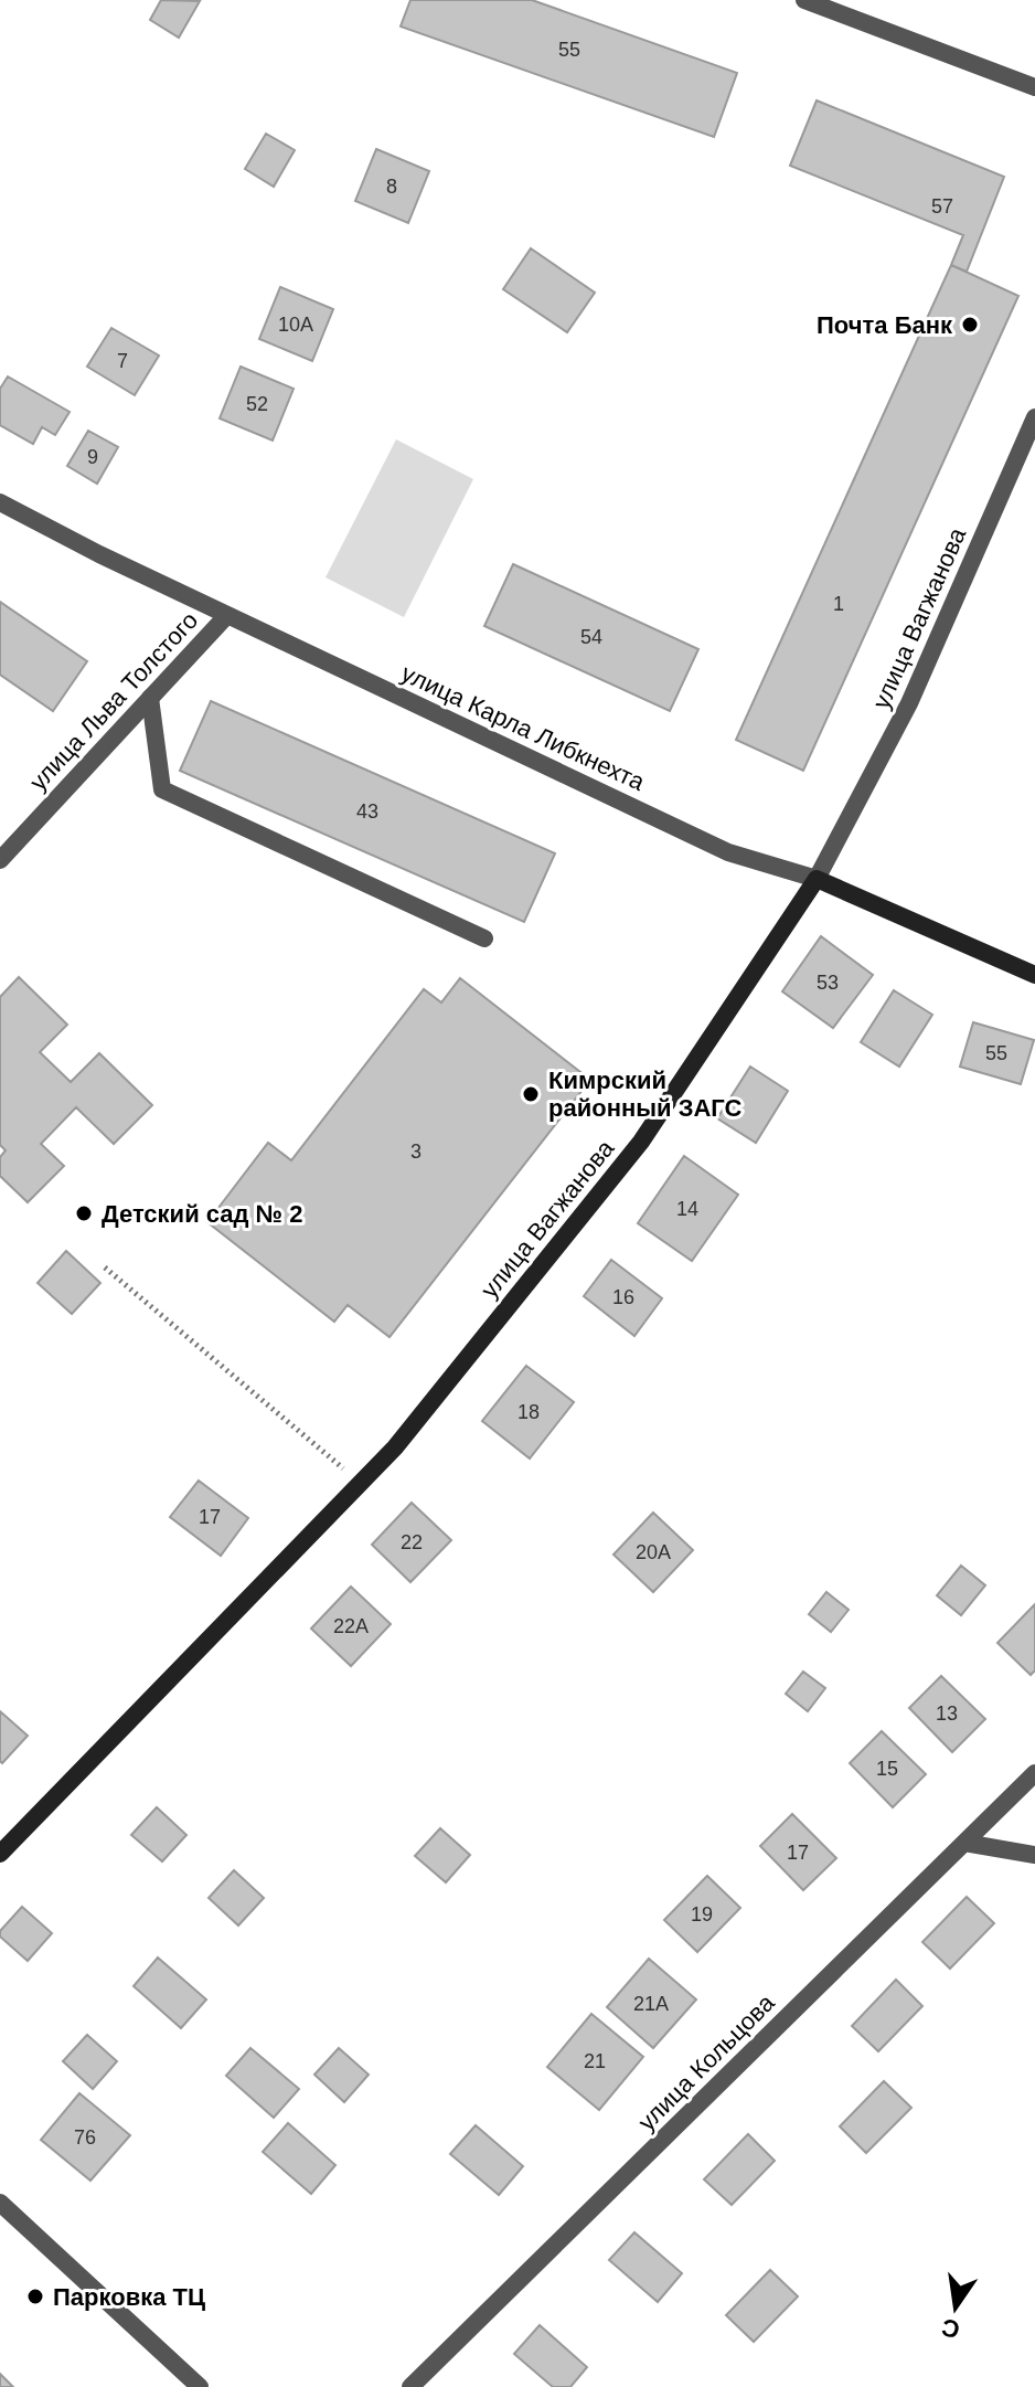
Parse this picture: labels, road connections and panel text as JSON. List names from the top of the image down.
{
  "streets": {
    "street": [
      "улица Вагжанова",
      "улица Льва Толстого",
      "улица Карла Либкнехта",
      "улица Кольцова"
    ]
  },
  "crossings": [
    ["улица Вагжанова", "улица Карла Либкнехта"],
    ["улица Льва Толстого", "улица Карла Либкнехта"]
  ],
  "places": [
    "Почта Банк",
    "Кимрский районный ЗАГС",
    "Детский сад № 2",
    "Парковка ТЦ"
  ],
  "house_numbers": [
    "55",
    "8",
    "57",
    "10А",
    "7",
    "52",
    "9",
    "1",
    "54",
    "43",
    "53",
    "55",
    "3",
    "14",
    "16",
    "18",
    "17",
    "22",
    "20А",
    "22А",
    "13",
    "15",
    "17",
    "19",
    "21А",
    "21",
    "76"
  ],
  "north": "bottom"
}
